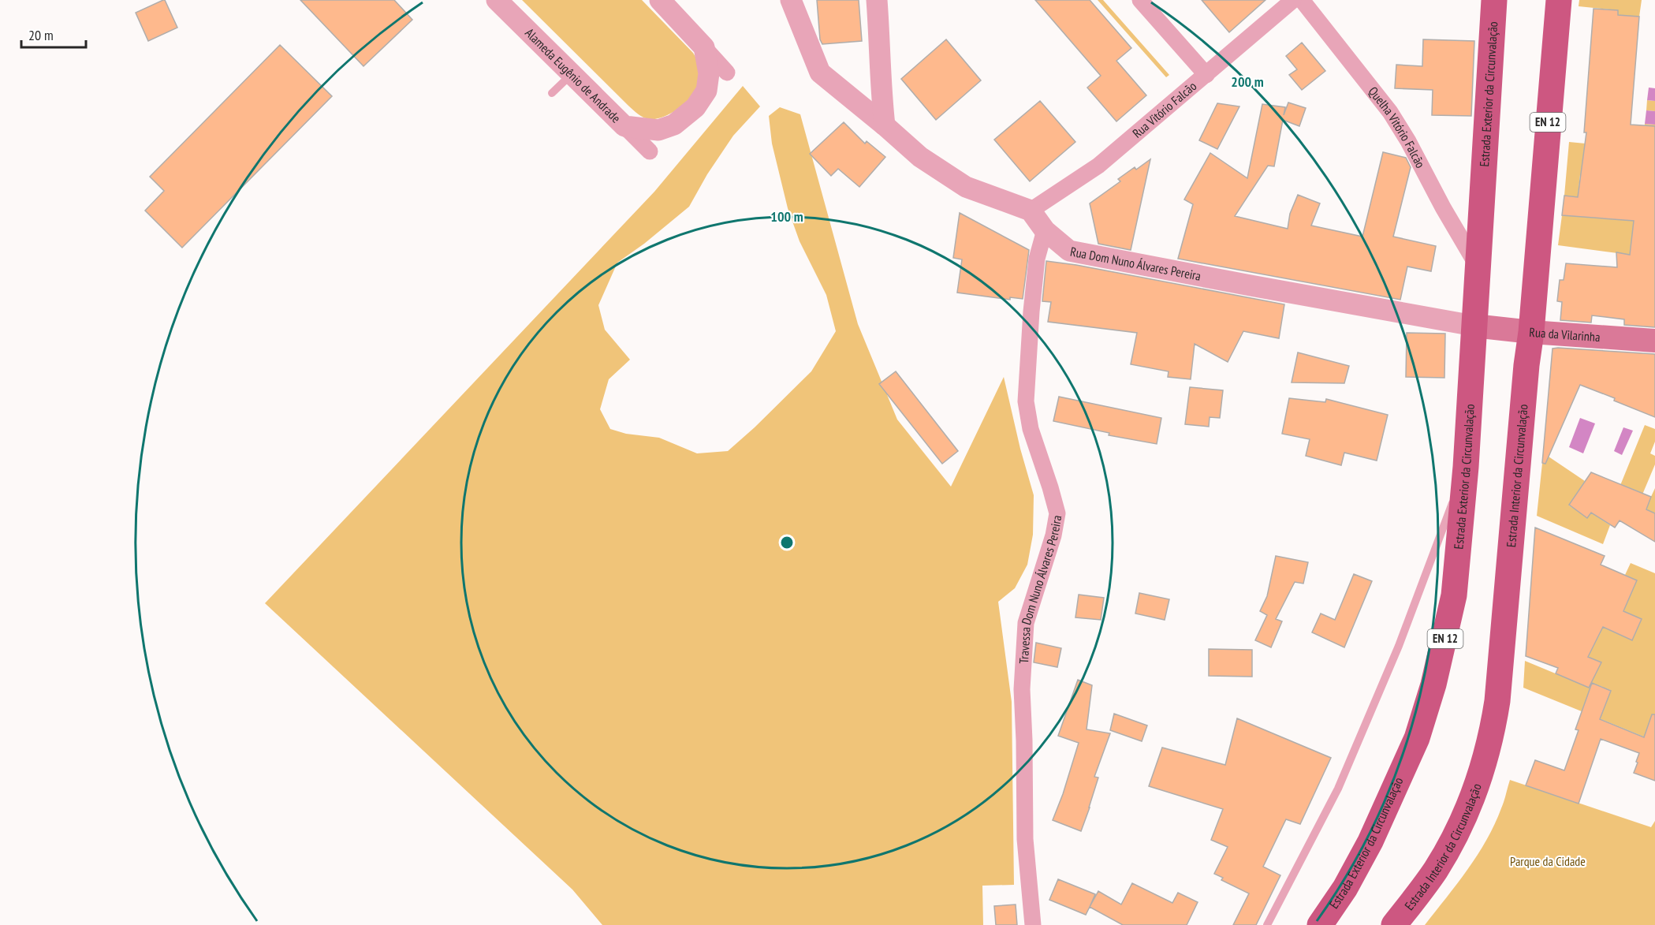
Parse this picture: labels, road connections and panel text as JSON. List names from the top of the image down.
{
  "streets": {
    "main road": [
      "Estrada Exterior da Circunvalação",
      "EN 12",
      "Rua da Vilarinha",
      "Estrada Interior da Circunvalação"
    ],
    "street": [
      "Alameda Eugênio de Andrade",
      "Rua Vitório Falcão",
      "Quelha Vitório Falcão",
      "Rua Dom Nuno Álvares Pereira",
      "Travessa Dom Nuno Álvares Pereira"
    ]
  },
  "crossings": [
    ["Estrada Exterior da Circunvalação", "Quelha Vitório Falcão"],
    ["Estrada Exterior da Circunvalação", "Rua Dom Nuno Álvares Pereira"],
    ["Estrada Exterior da Circunvalação", "Rua da Vilarinha"],
    ["Rua Vitório Falcão", "Rua Dom Nuno Álvares Pereira"],
    ["Rua Dom Nuno Álvares Pereira", "Rua da Vilarinha"],
    ["Rua Dom Nuno Álvares Pereira", "Travessa Dom Nuno Álvares Pereira"],
    ["Rua da Vilarinha", "Estrada Interior da Circunvalação"]
  ],
  "parks": ["Parque da Cidade"],
  "scale_bar": "20 m",
  "rings": ["200 m", "100 m"]
}
